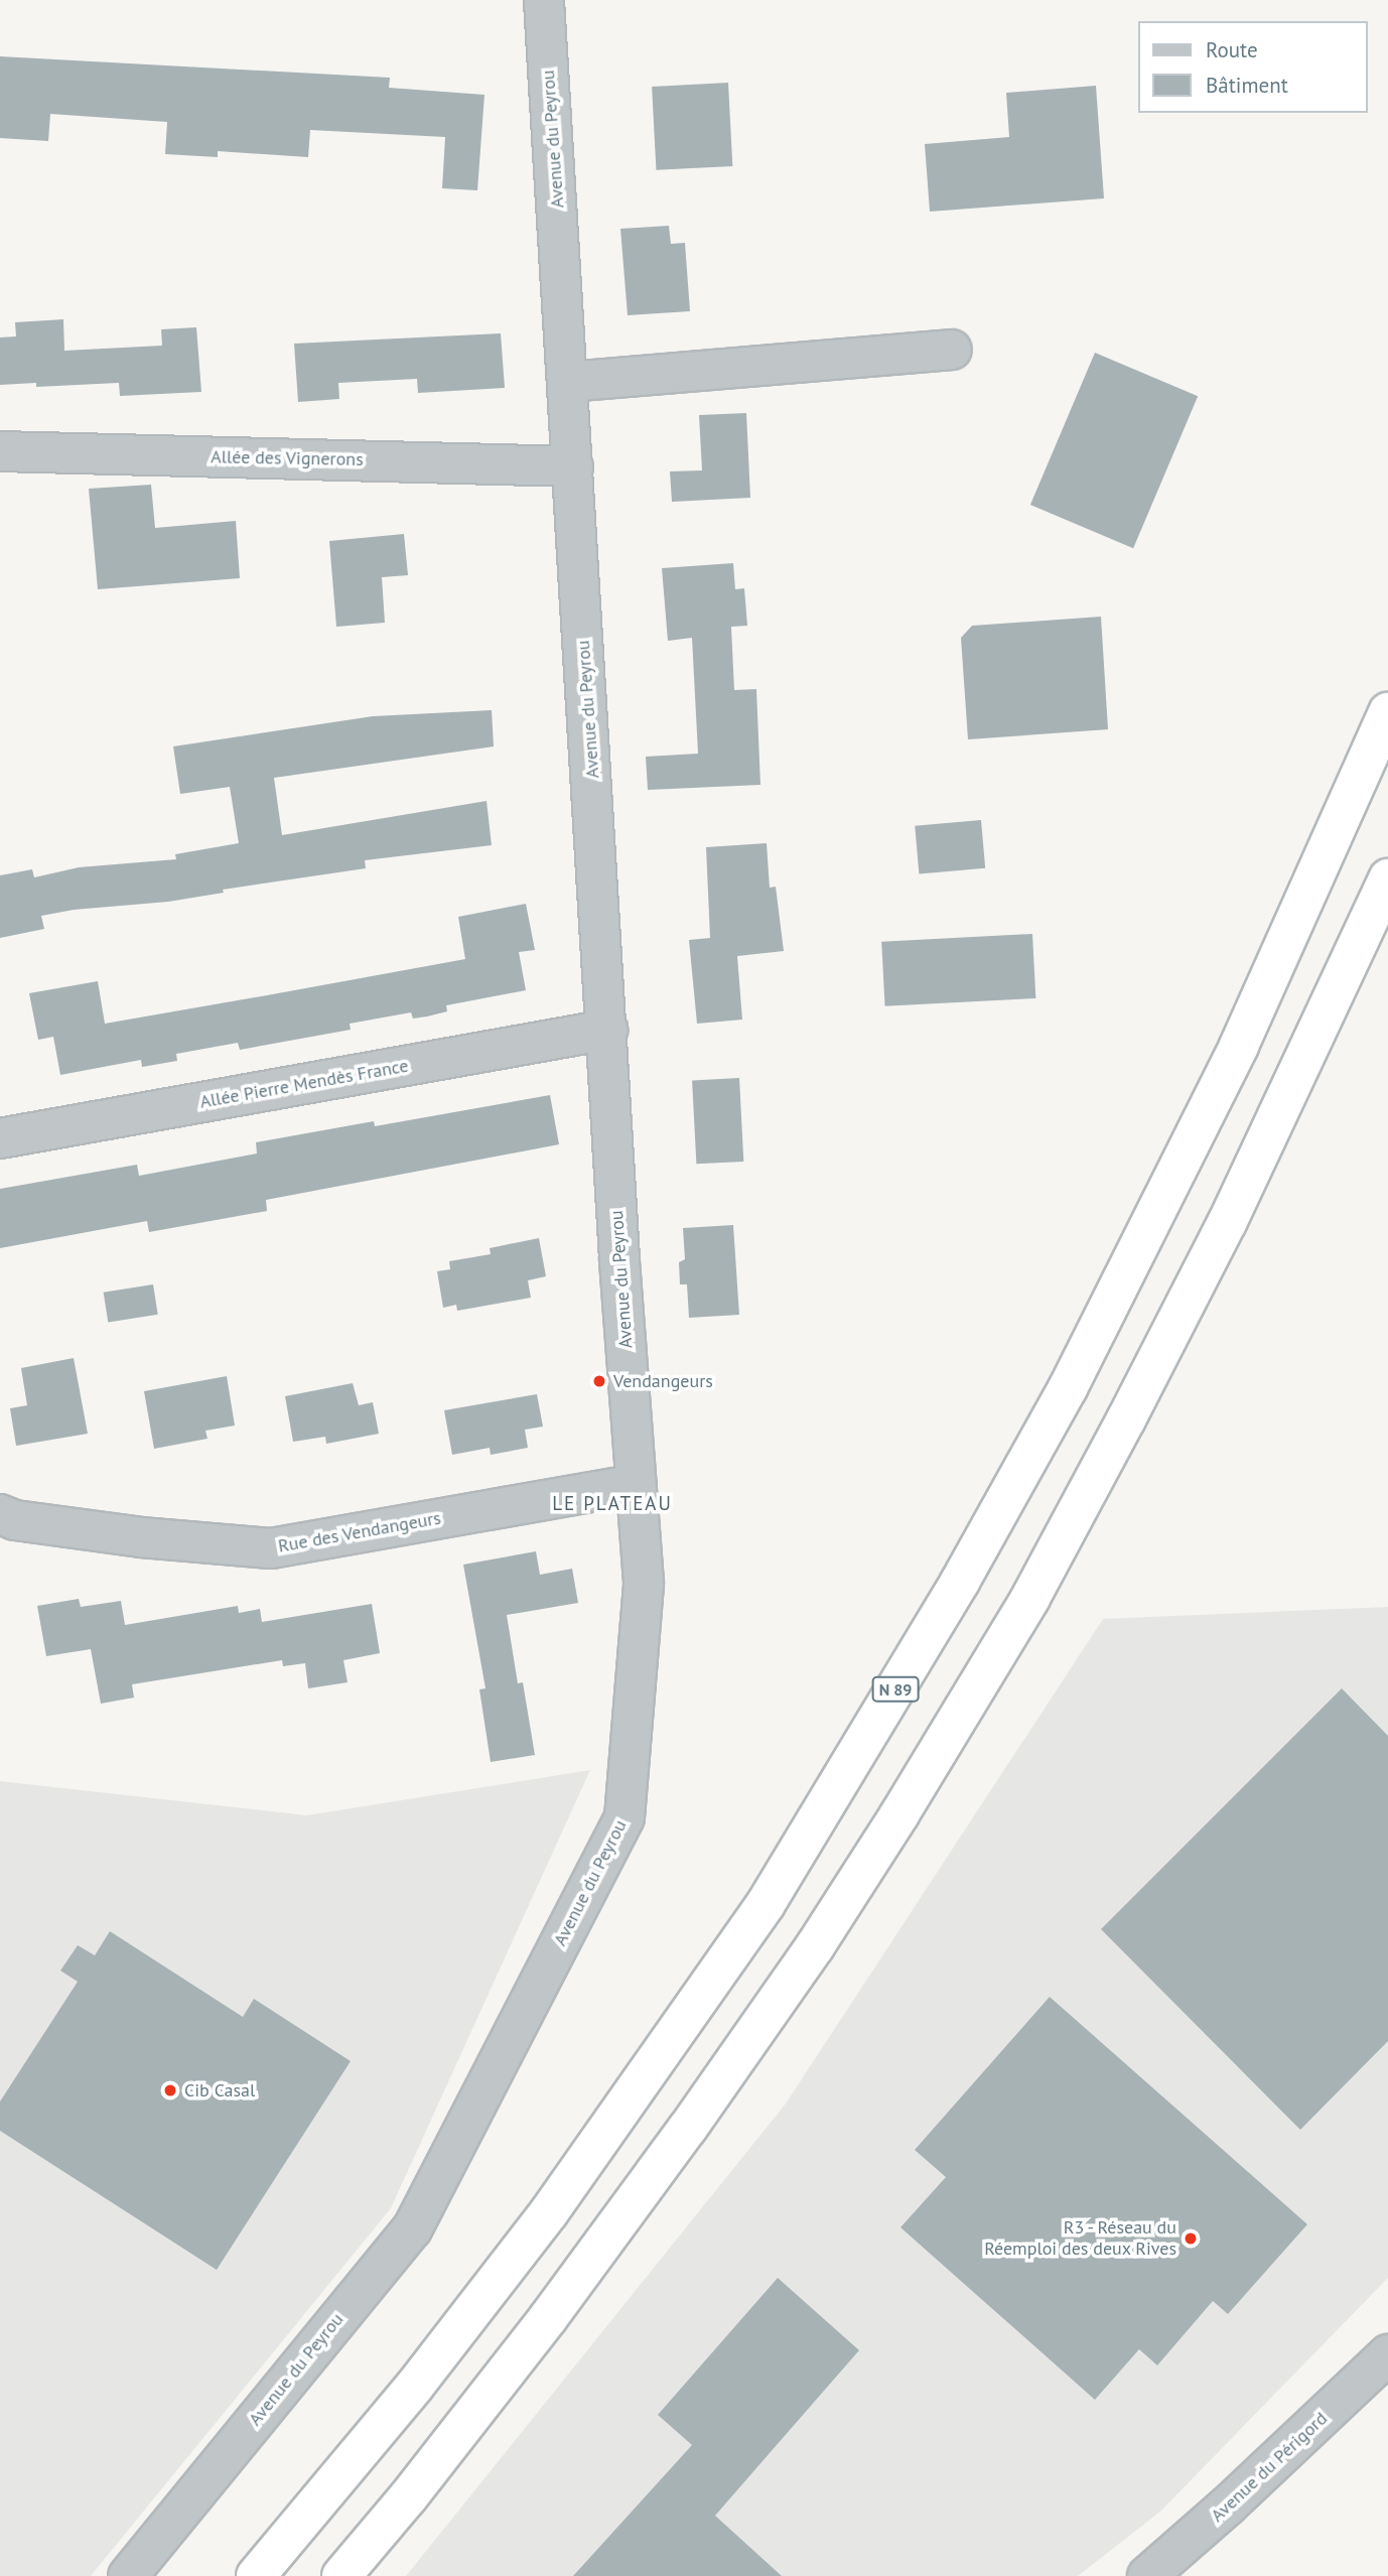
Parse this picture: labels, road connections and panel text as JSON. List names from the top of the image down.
{
  "streets": {
    "highway": ["N 89"],
    "street": [
      "Avenue du Peyrou",
      "Allée des Vignerons",
      "Allée Pierre Mendès France",
      "Rue des Vendangeurs",
      "Avenue du Périgord"
    ]
  },
  "crossings": [
    ["Avenue du Peyrou", "Allée des Vignerons"],
    ["Avenue du Peyrou", "Allée Pierre Mendès France"],
    ["Avenue du Peyrou", "Rue des Vendangeurs"]
  ],
  "districts": ["LE PLATEAU"],
  "places": ["Vendangeurs", "Cib Casal", "R3 - Réseau du Réemploi des deux Rives"],
  "legend": ["Route", "Bâtiment"]
}
